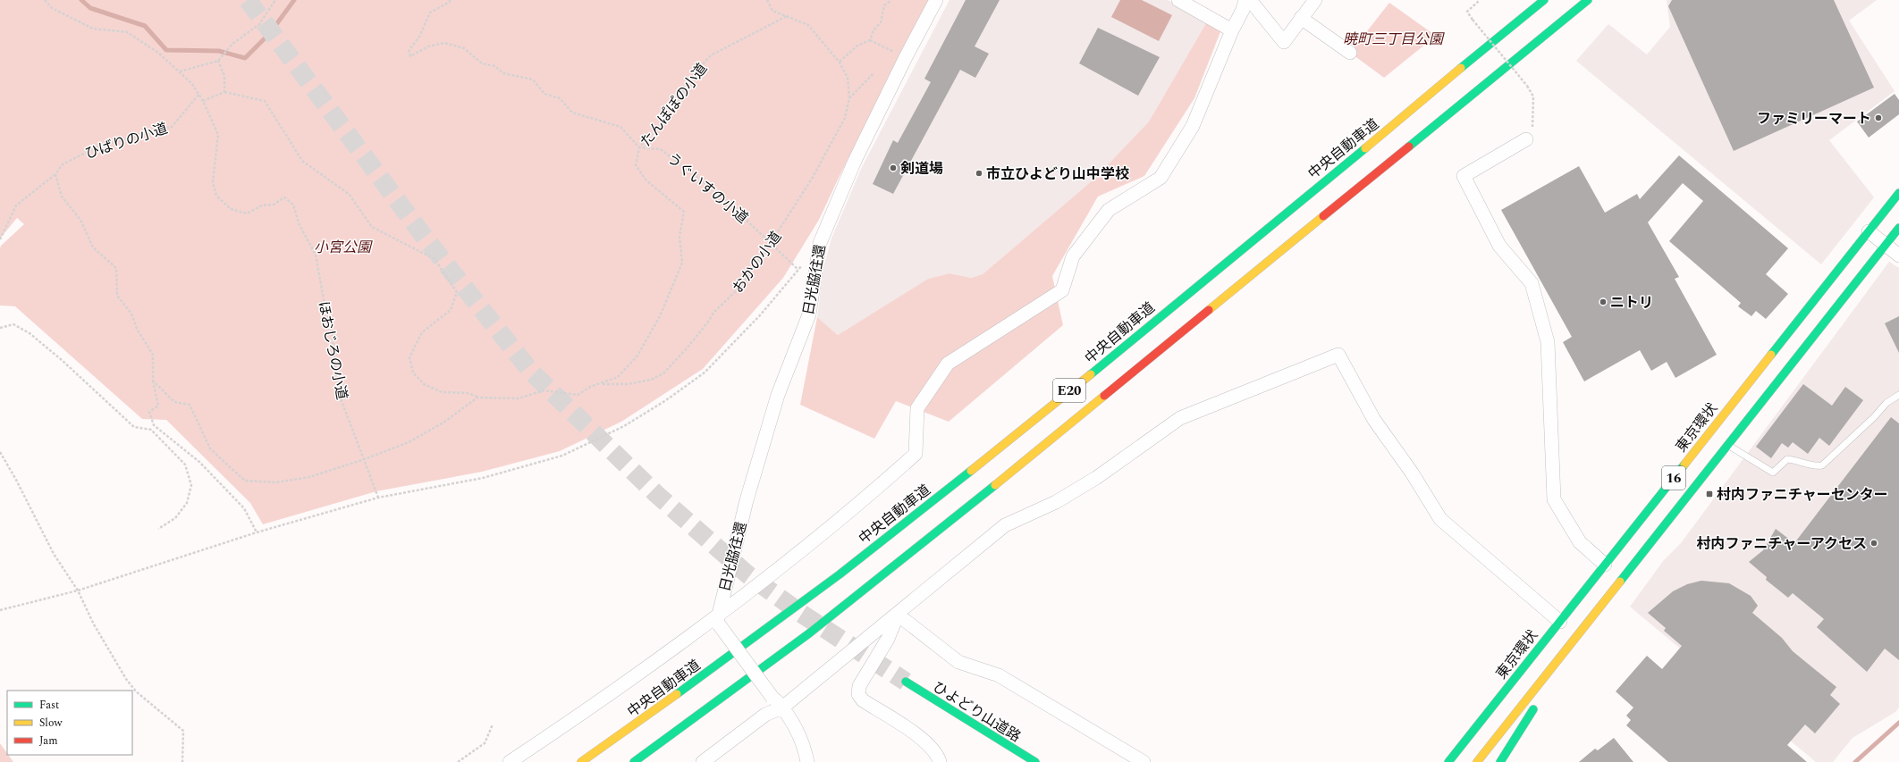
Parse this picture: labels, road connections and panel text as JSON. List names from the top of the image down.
{
  "streets": {
    "main road": [
      "中央自動車道",
      "E20",
      "東京環状",
      "16",
      "ひよどり山道路"
    ],
    "street": ["日光脇往還"],
    "path": [
      "たんぽぽの小道",
      "ひばりの小道",
      "うぐいすの小道",
      "おかの小道",
      "ほおじろの小道"
    ]
  },
  "crossings": [
    ["たんぽぽの小道", "うぐいすの小道"],
    ["たんぽぽの小道", "おかの小道"],
    ["ひばりの小道", "ほおじろの小道"],
    ["うぐいすの小道", "おかの小道"]
  ],
  "parks": ["暁町三丁目公園", "小宮公園"],
  "places": {
    "other": [
      "ファミリーマート",
      "剣道場",
      "市立ひよどり山中学校",
      "ニトリ",
      "村内ファニチャーアクセス"
    ],
    "transit": ["村内ファニチャーセンター"]
  },
  "legend": ["Fast", "Slow", "Jam"]
}
